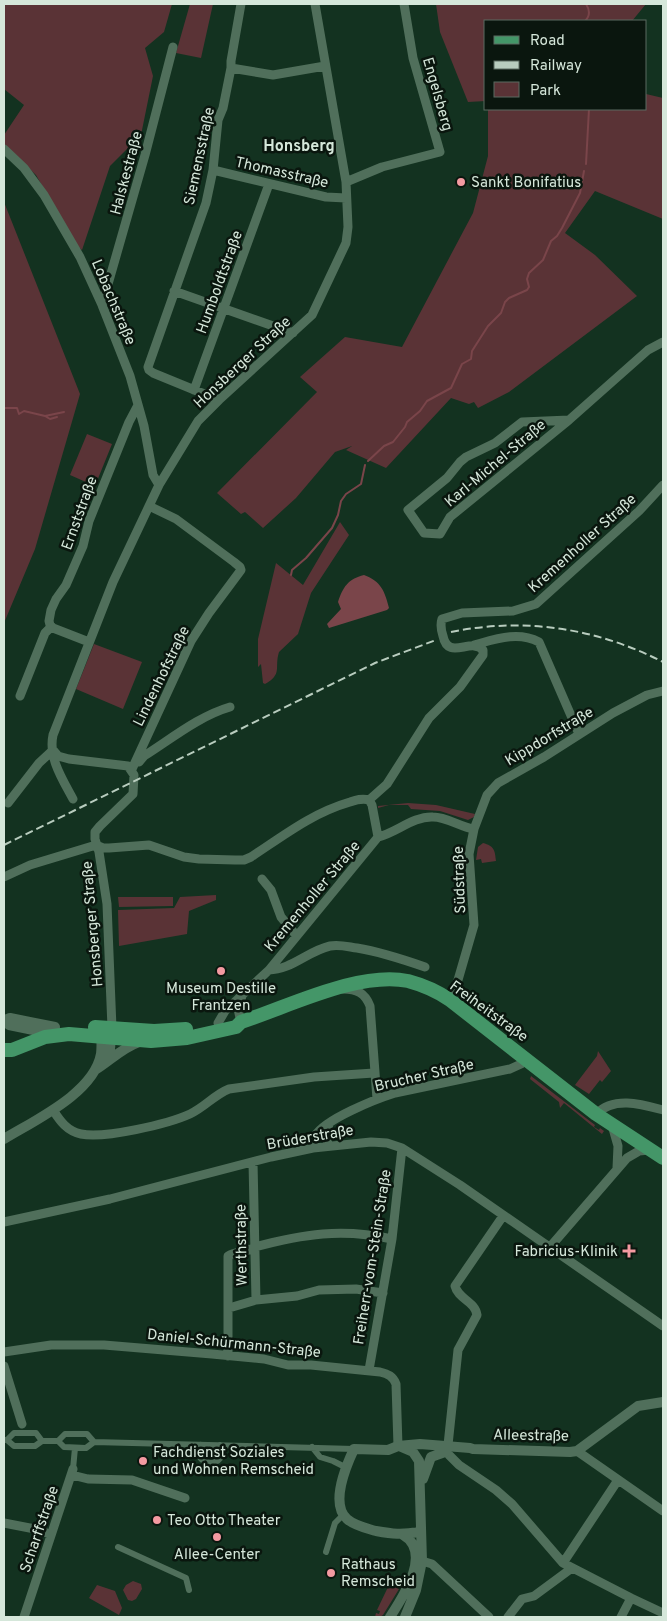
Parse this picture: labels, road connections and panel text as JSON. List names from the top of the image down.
{
  "streets": {
    "main road": ["Freiheitstraße"],
    "street": [
      "Engelsberg",
      "Siemensstraße",
      "Thomasstraße",
      "Halskestraße",
      "Humboldtstraße",
      "Lobachstraße",
      "Honsberger Straße",
      "Karl-Michel-Straße",
      "Ernststraße",
      "Kremenholler Straße",
      "Lindenhofstraße",
      "Kippdorfstraße",
      "Südstraße",
      "Brucher Straße",
      "Brüderstraße",
      "Werthstraße",
      "Freiherr-vom-Stein-Straße",
      "Daniel-Schürmann-Straße",
      "Alleestraße",
      "Scharffstraße"
    ]
  },
  "crossings": [
    ["Engelsberg", "Honsberger Straße"],
    ["Siemensstraße", "Thomasstraße"],
    ["Siemensstraße", "Humboldtstraße"],
    ["Thomasstraße", "Humboldtstraße"],
    ["Thomasstraße", "Honsberger Straße"],
    ["Halskestraße", "Lobachstraße"],
    ["Lobachstraße", "Honsberger Straße"],
    ["Lobachstraße", "Ernststraße"],
    ["Honsberger Straße", "Lindenhofstraße"],
    ["Honsberger Straße", "Freiheitstraße"],
    ["Kremenholler Straße", "Südstraße"],
    ["Kremenholler Straße", "Freiheitstraße"],
    ["Kippdorfstraße", "Südstraße"],
    ["Südstraße", "Freiheitstraße"],
    ["Freiheitstraße", "Brucher Straße"],
    ["Brucher Straße", "Brüderstraße"],
    ["Brüderstraße", "Werthstraße"],
    ["Brüderstraße", "Freiherr-vom-Stein-Straße"],
    ["Freiherr-vom-Stein-Straße", "Daniel-Schürmann-Straße"],
    ["Daniel-Schürmann-Straße", "Alleestraße"],
    ["Alleestraße", "Scharffstraße"]
  ],
  "districts": ["Honsberg"],
  "places": {
    "other": [
      "Sankt Bonifatius",
      "Museum Destille Frantzen",
      "Fachdienst Soziales und Wohnen Remscheid",
      "Teo Otto Theater",
      "Allee-Center",
      "Rathaus Remscheid"
    ],
    "health": ["Fabricius-Klinik"]
  },
  "legend": ["Road", "Railway", "Park"]
}
